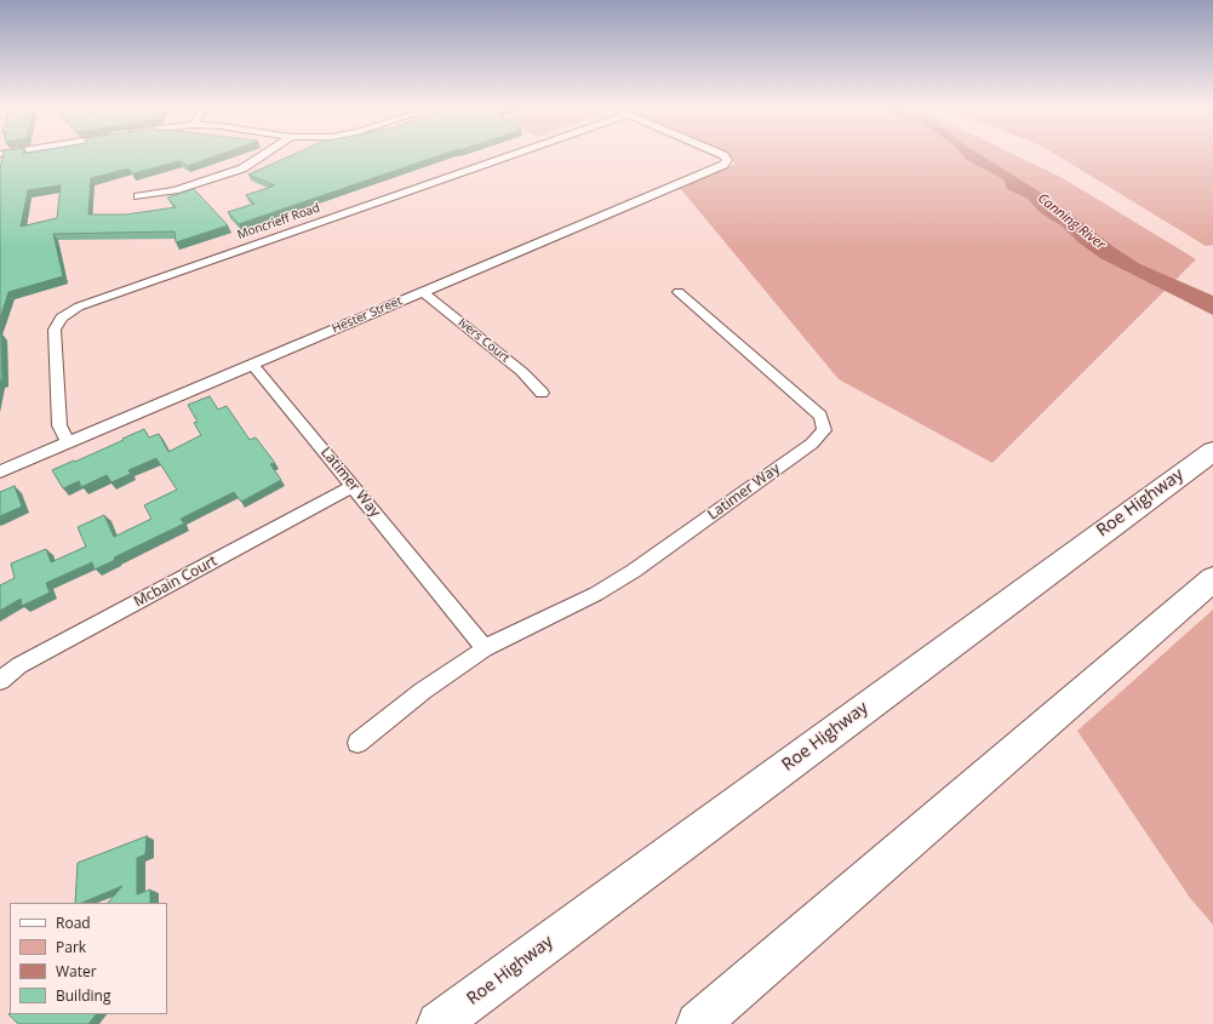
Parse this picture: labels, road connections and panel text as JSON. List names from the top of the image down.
{
  "streets": {
    "highway": ["Roe Highway"],
    "street": [
      "Moncrieff Road",
      "Hester Street",
      "Ivers Court",
      "Latimer Way",
      "Mcbain Court"
    ]
  },
  "crossings": [
    ["Moncrieff Road", "Hester Street"],
    ["Hester Street", "Ivers Court"],
    ["Hester Street", "Latimer Way"],
    ["Latimer Way", "Mcbain Court"]
  ],
  "water": ["Canning River"],
  "legend": [
    "Road",
    "Park",
    "Water",
    "Building"
  ]
}
